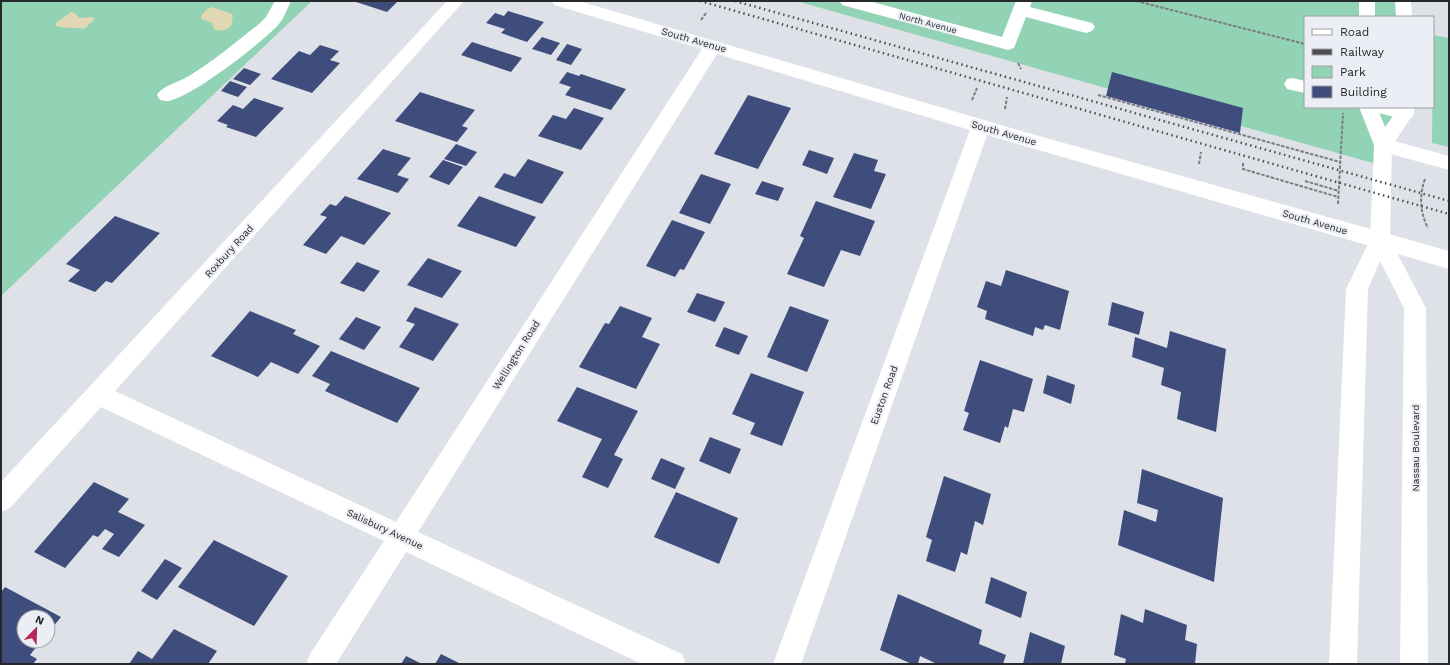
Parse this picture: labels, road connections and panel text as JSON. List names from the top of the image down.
{
  "streets": {
    "street": [
      "North Avenue",
      "South Avenue",
      "Roxbury Road",
      "Wellington Road",
      "Euston Road",
      "Nassau Boulevard",
      "Salisbury Avenue"
    ]
  },
  "crossings": [
    ["South Avenue", "Wellington Road"],
    ["South Avenue", "Euston Road"],
    ["South Avenue", "Nassau Boulevard"],
    ["Roxbury Road", "Salisbury Avenue"],
    ["Wellington Road", "Salisbury Avenue"]
  ],
  "legend": [
    "Road",
    "Railway",
    "Park",
    "Building"
  ],
  "north": "top right"
}
